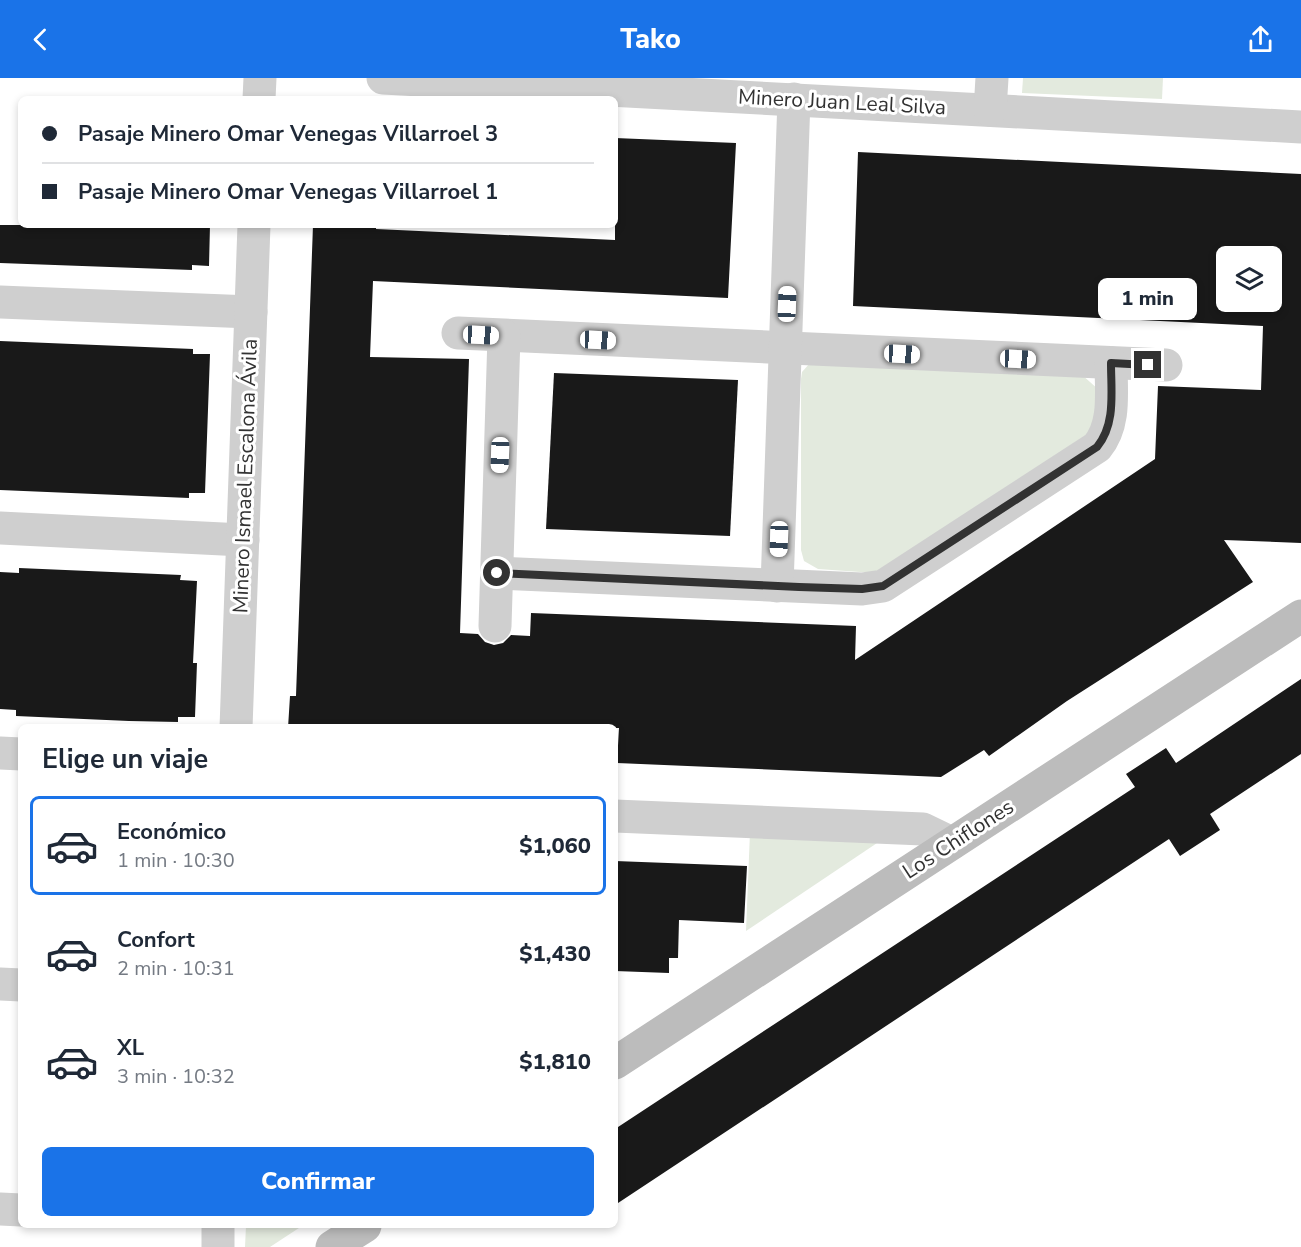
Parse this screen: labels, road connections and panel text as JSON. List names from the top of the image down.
{
  "streets": {
    "street": ["Minero Juan Leal Silva", "Minero Ismael Escalona Ávila", "Los Chiflones"]
  },
  "page": {
    "header": "Tako",
    "banner": ["Pasaje Minero Omar Venegas Villarroel 3", "Pasaje Minero Omar Venegas Villarroel 1"],
    "bubble": "1 min",
    "heading": "Elige un viaje",
    "list": [
      {
        "name": "Económico",
        "note": "1 min · 10:30",
        "value": "$1,060"
      },
      {
        "name": "Confort",
        "note": "2 min · 10:31",
        "value": "$1,430"
      },
      {
        "name": "XL",
        "note": "3 min · 10:32",
        "value": "$1,810"
      }
    ],
    "buttons": "Confirmar"
  }
}
